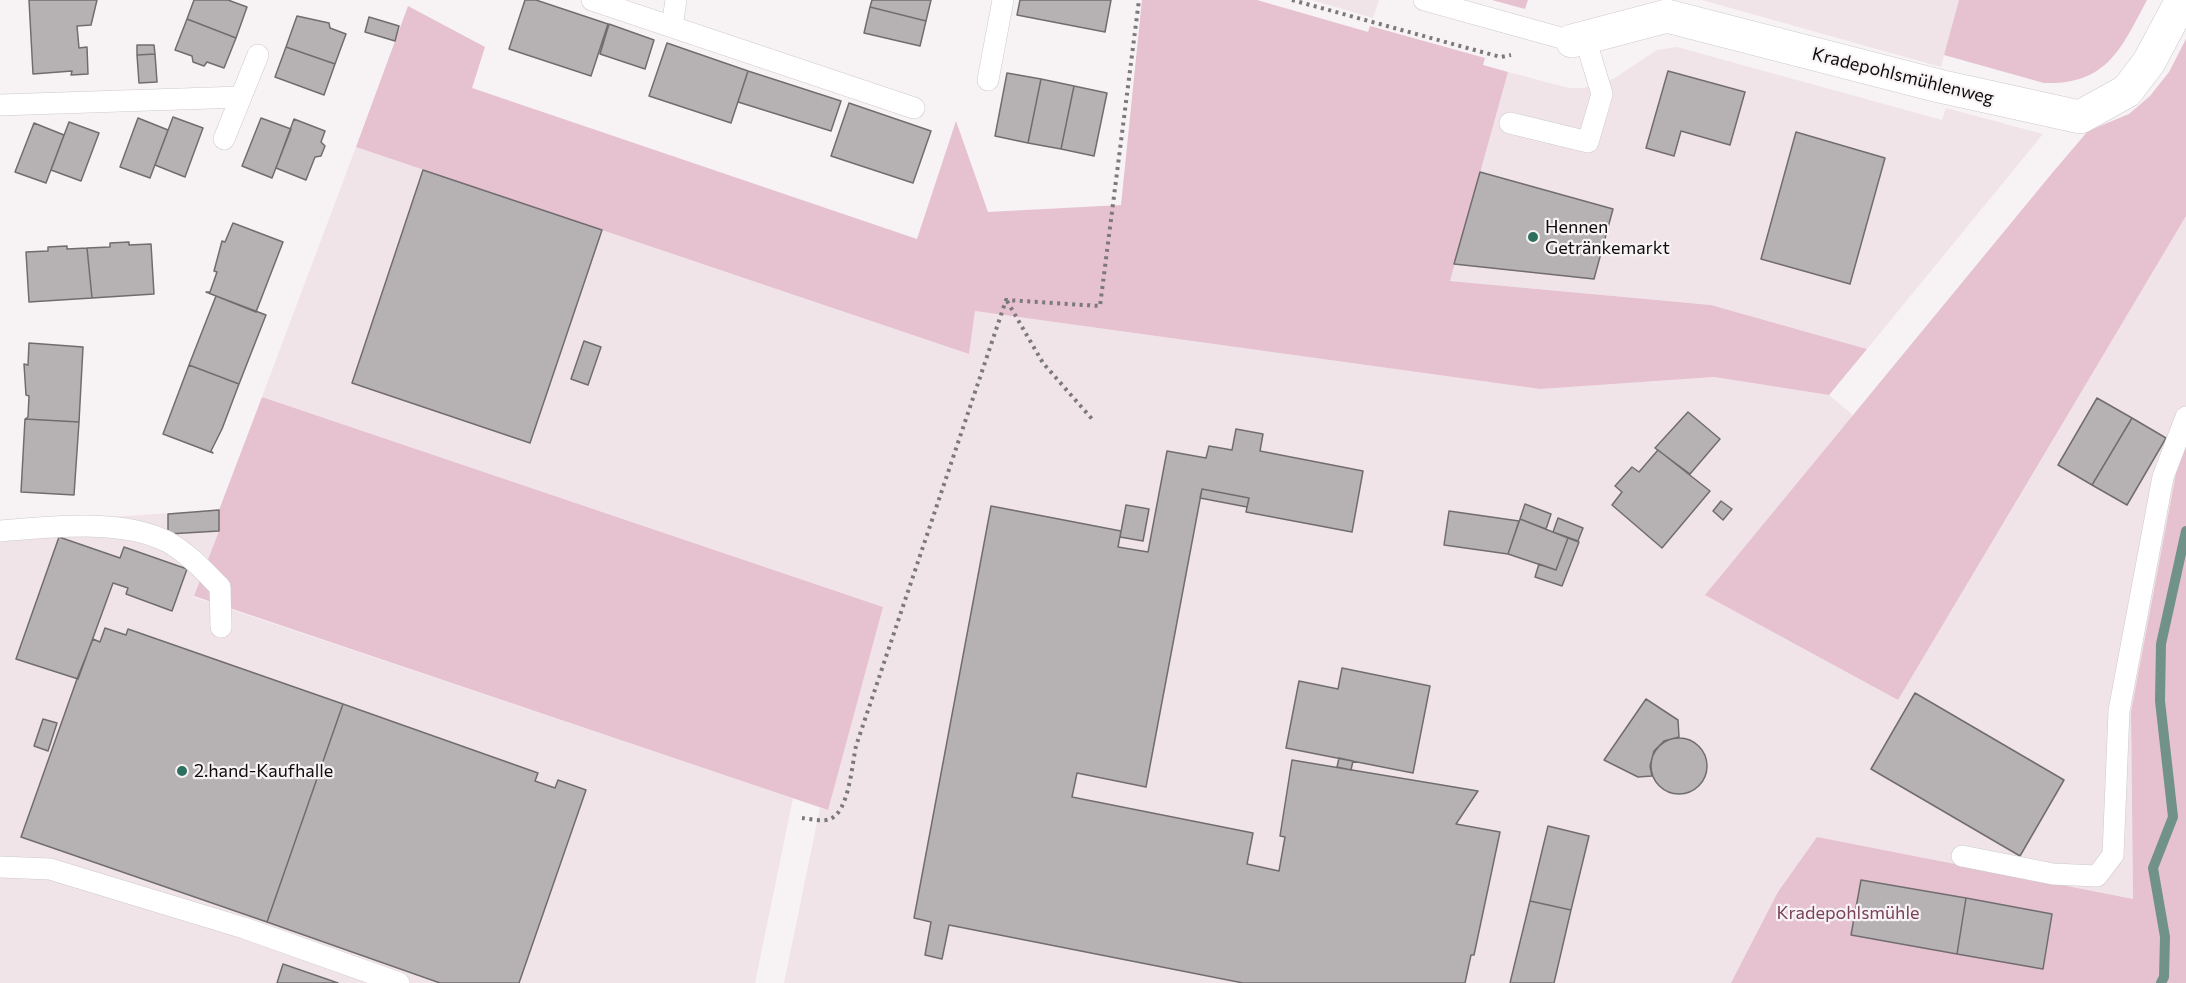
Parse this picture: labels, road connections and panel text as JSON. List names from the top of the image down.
{
  "streets": {
    "street": ["Kradepohlsmühlenweg"]
  },
  "parks": ["Kradepohlsmühle"],
  "places": ["Hennen Getränkemarkt", "2.hand-Kaufhalle"]
}
